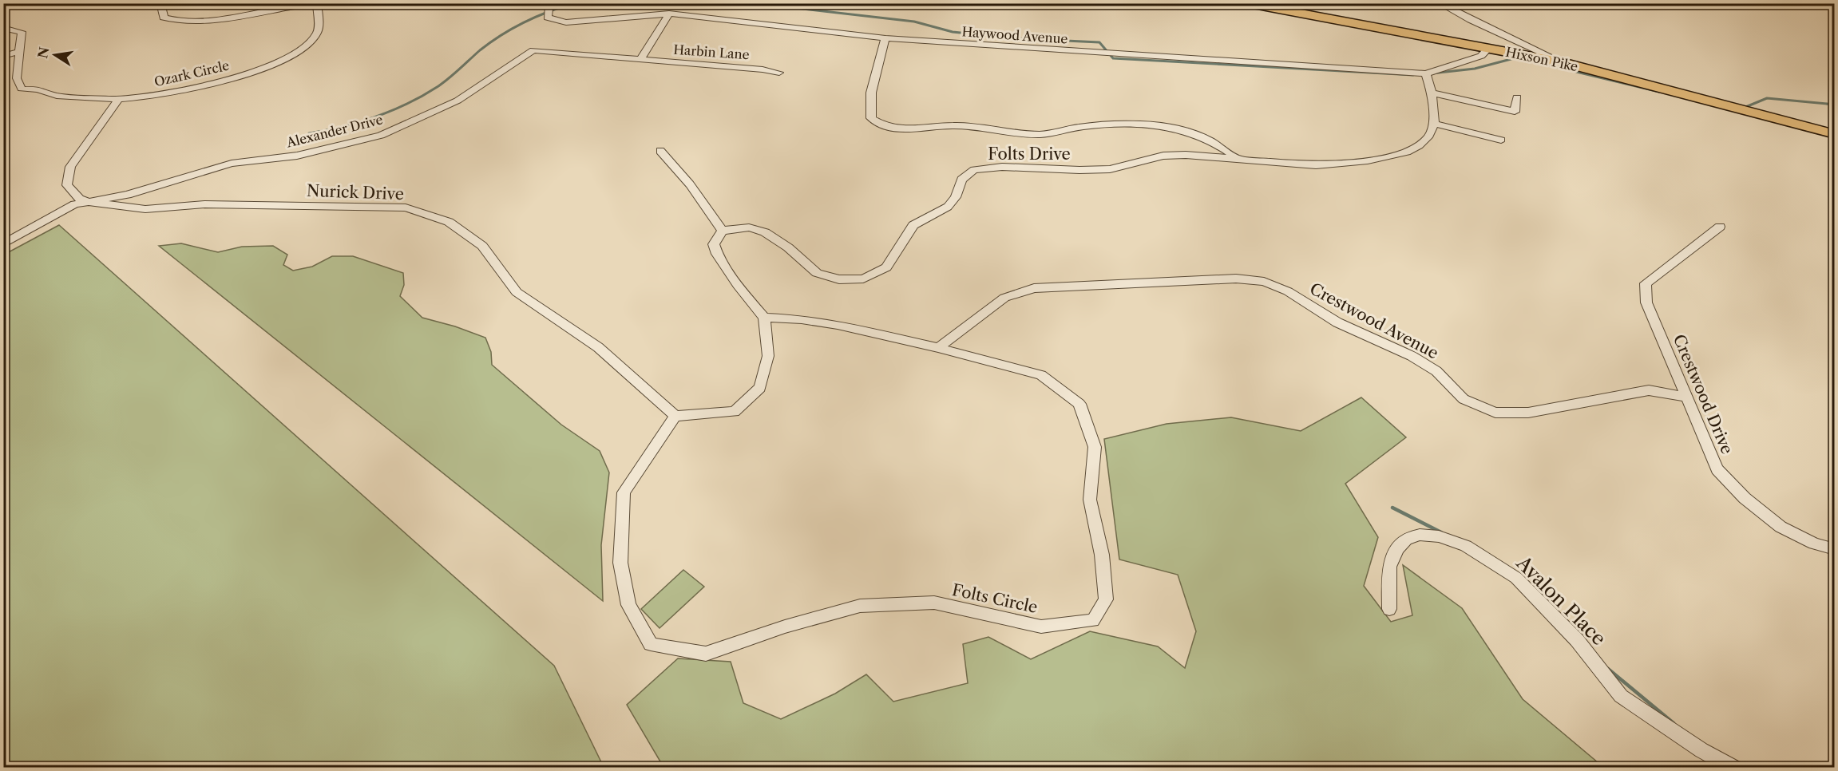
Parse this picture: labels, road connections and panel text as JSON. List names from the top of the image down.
{
  "streets": {
    "main road": ["Hixson Pike"],
    "street": [
      "Haywood Avenue",
      "Harbin Lane",
      "Ozark Circle",
      "Alexander Drive",
      "Folts Drive",
      "Nurick Drive",
      "Crestwood Avenue",
      "Crestwood Drive",
      "Folts Circle",
      "Avalon Place"
    ]
  },
  "crossings": [
    ["Haywood Avenue", "Hixson Pike"],
    ["Harbin Lane", "Alexander Drive"],
    ["Ozark Circle", "Nurick Drive"],
    ["Alexander Drive", "Nurick Drive"],
    ["Nurick Drive", "Folts Circle"],
    ["Crestwood Avenue", "Crestwood Drive"],
    ["Crestwood Avenue", "Folts Circle"]
  ],
  "north": "left"
}
